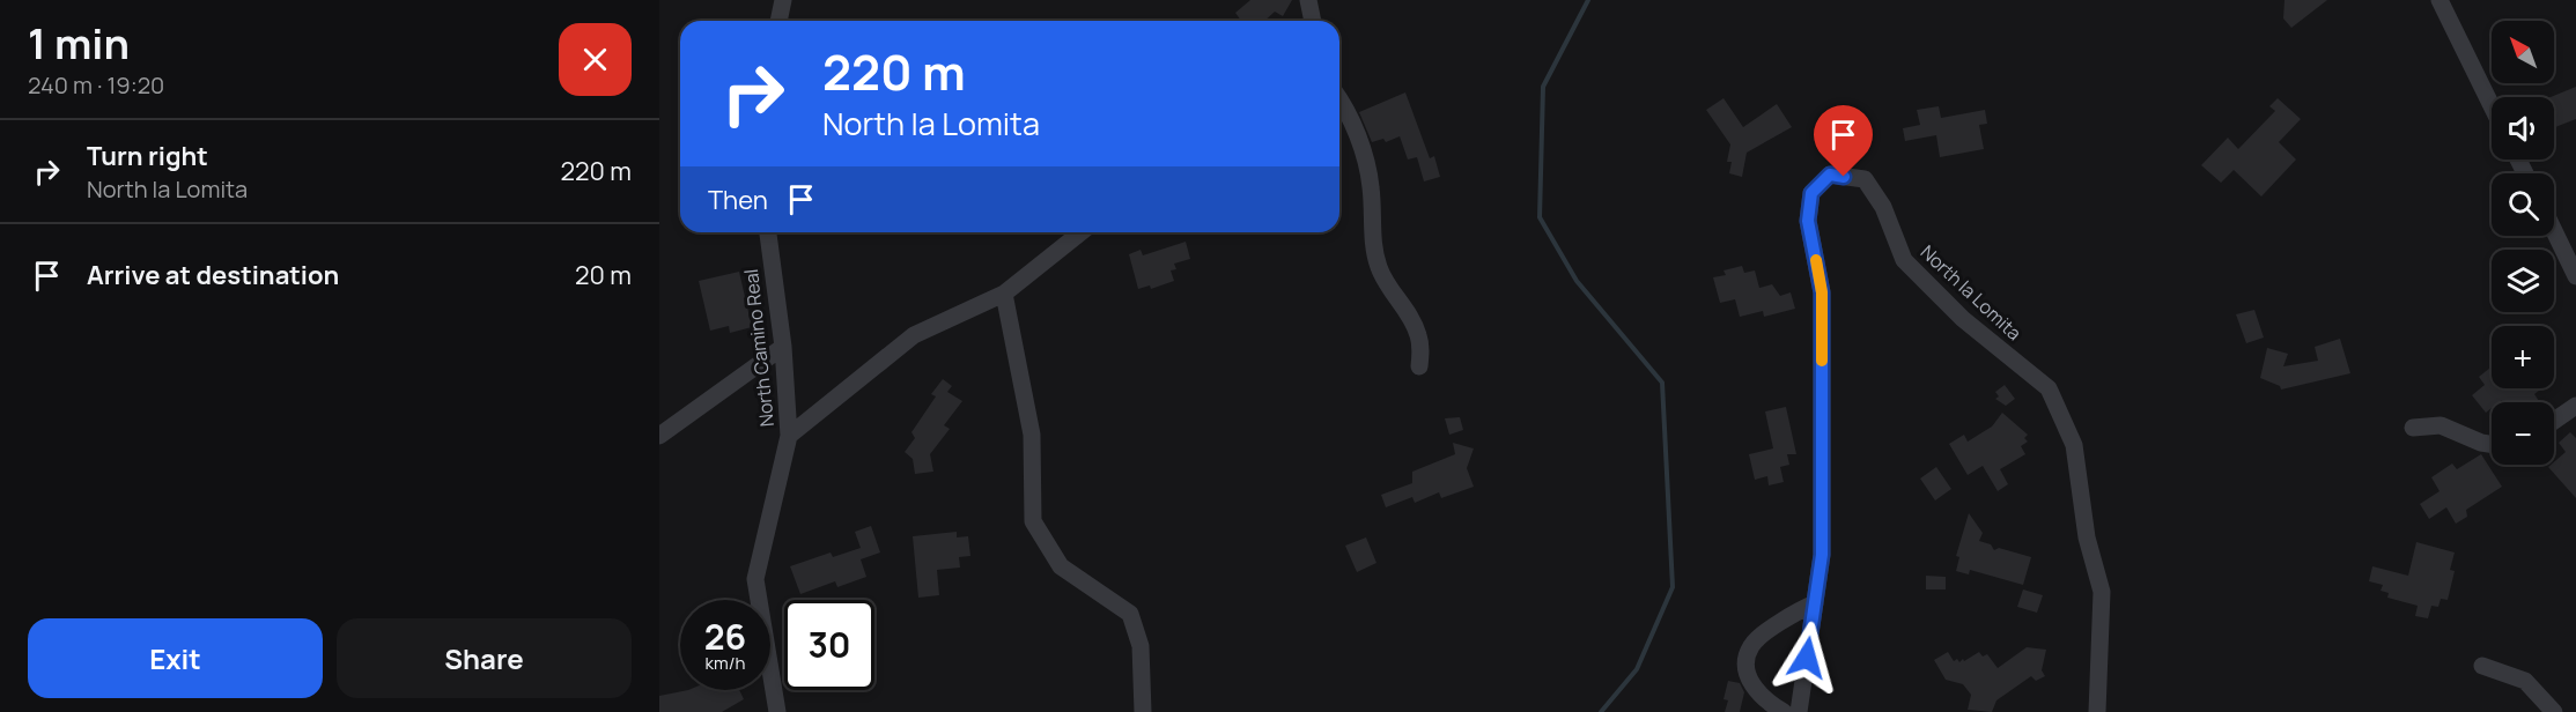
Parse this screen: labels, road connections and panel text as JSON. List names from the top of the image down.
{
  "streets": {
    "street": ["North la Lomita", "North Camino Real"]
  },
  "north": "top left",
  "page": {
    "heading": ["1 min", "240 m · 19:20"],
    "map_buttons": ["+", "−"],
    "turn": ["220 m", "North la Lomita"],
    "list": [
      {
        "name": "Turn right",
        "note": "North la Lomita",
        "value": "220 m"
      },
      {
        "name": "Arrive at destination",
        "value": "20 m"
      }
    ],
    "then": "Then",
    "speed": "26 km/h",
    "limit": "30",
    "buttons": ["Exit", "Share"]
  }
}
